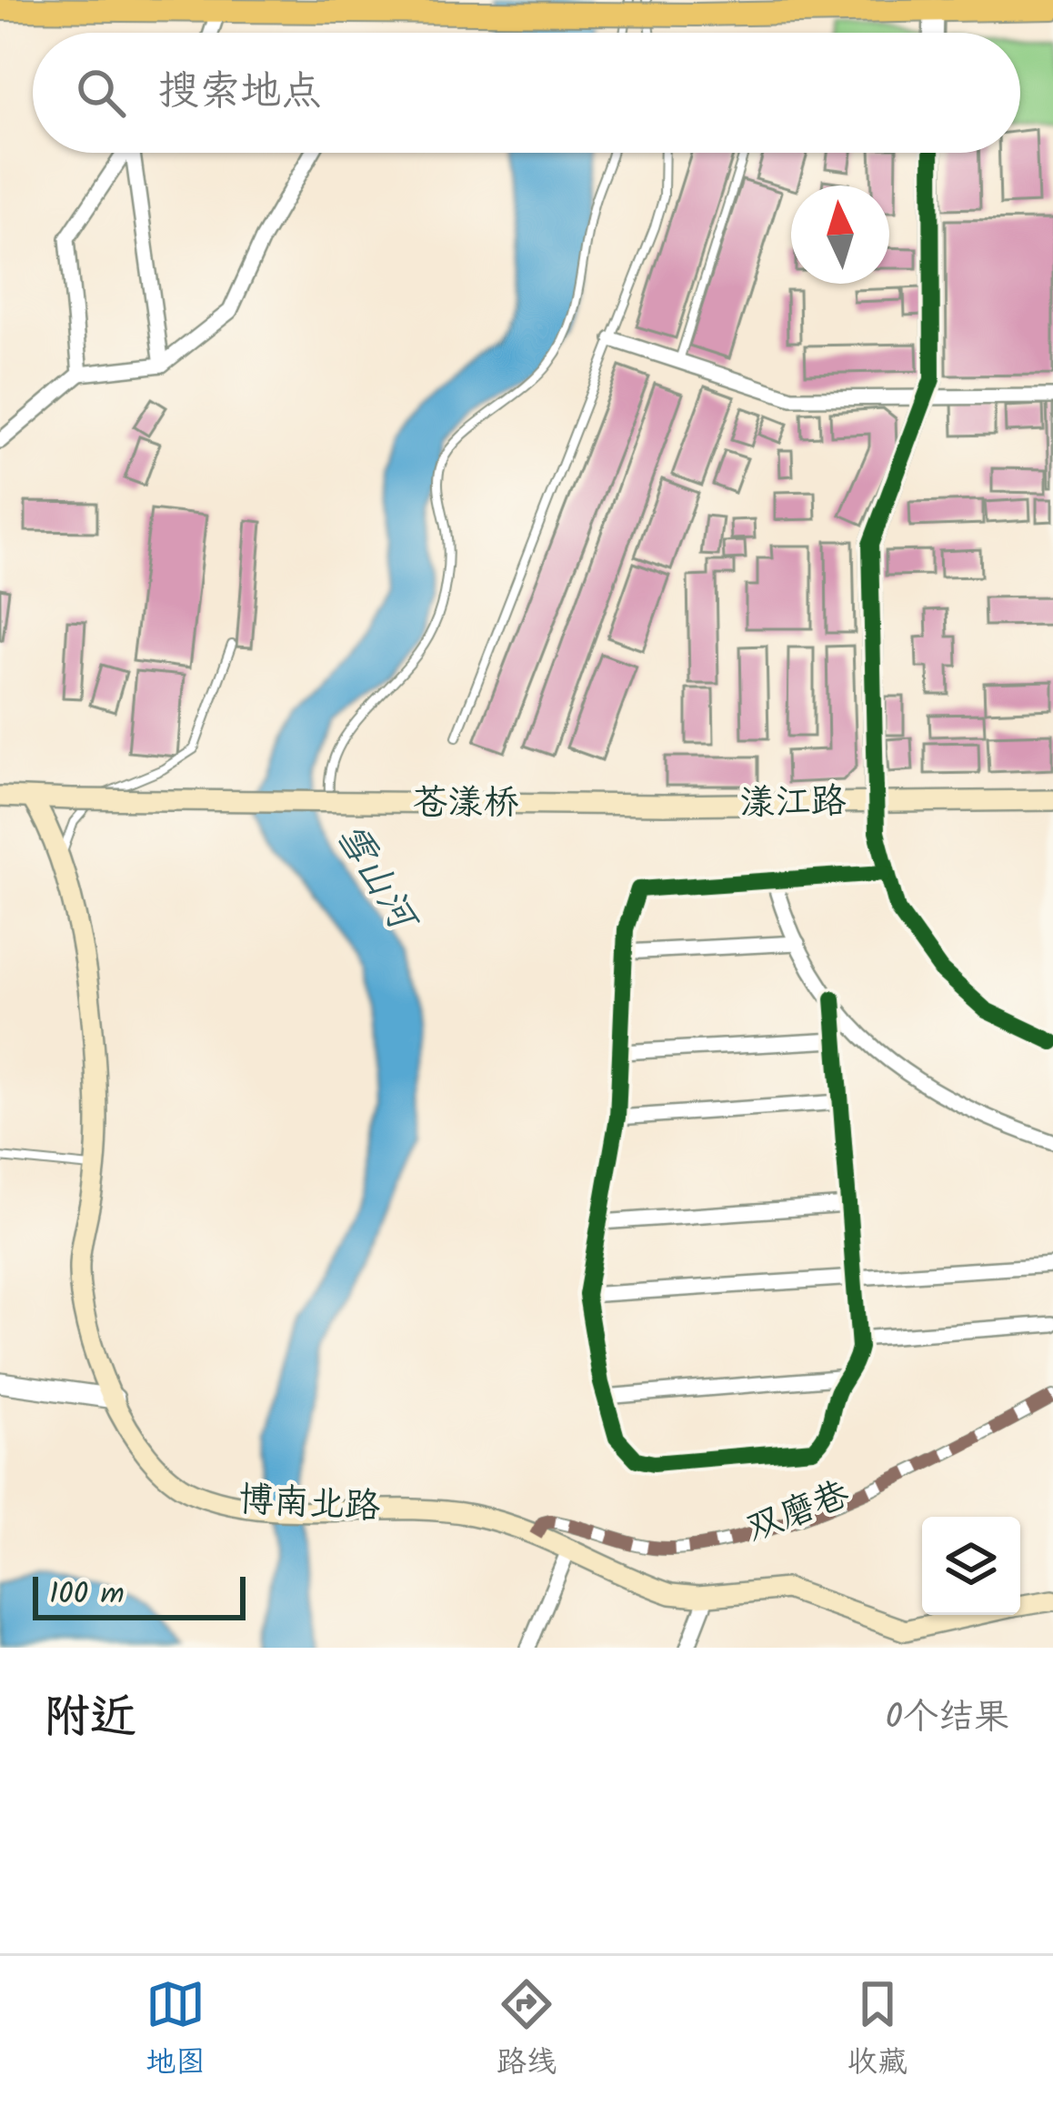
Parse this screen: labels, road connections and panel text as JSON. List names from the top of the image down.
{
  "streets": {
    "main road": ["漾江路", "苍漾桥", "博南北路"],
    "street": ["双磨巷"]
  },
  "crossings": [
    ["漾江路", "苍漾桥"],
    ["苍漾桥", "博南北路"],
    ["博南北路", "双磨巷"]
  ],
  "water": ["雪山河"],
  "scale_bar": "100 m",
  "north": "top",
  "page": {
    "search": "搜索地点",
    "scale": "100 m",
    "heading": ["附近", "0个结果"],
    "nav": ["地图", "路线", "收藏"]
  }
}
